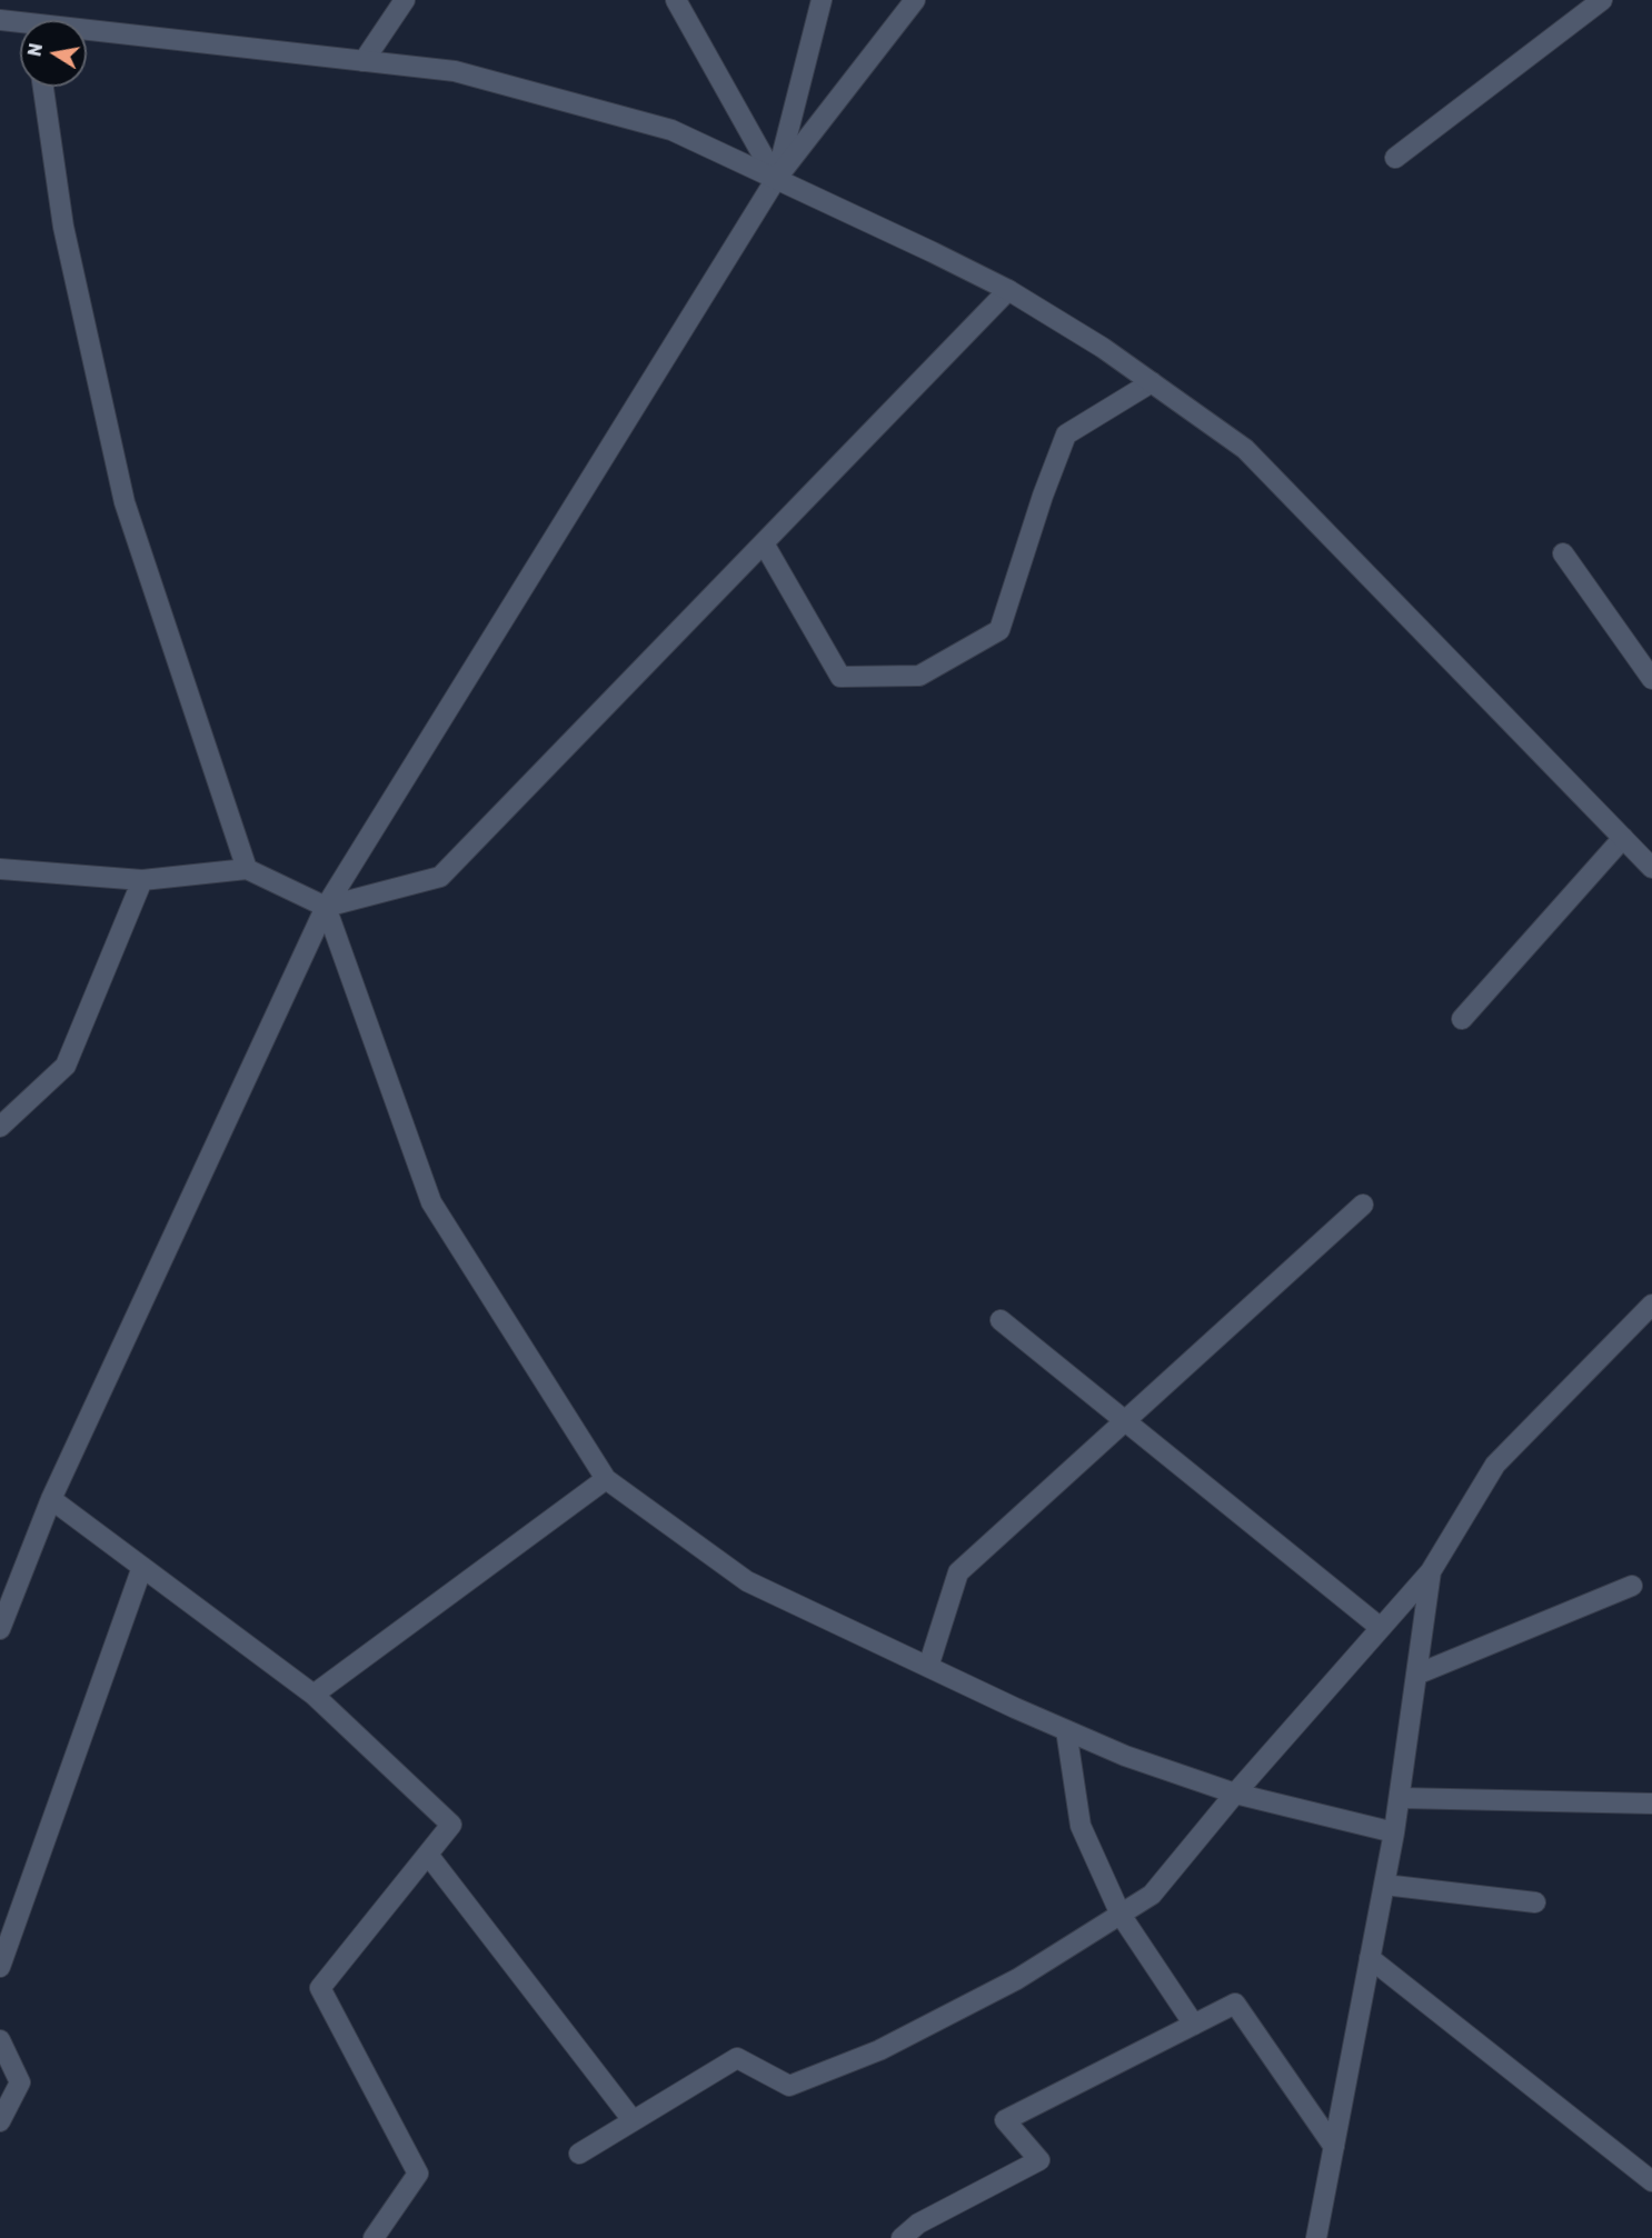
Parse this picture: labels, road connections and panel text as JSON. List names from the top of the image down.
{
  "north": "left"
}
